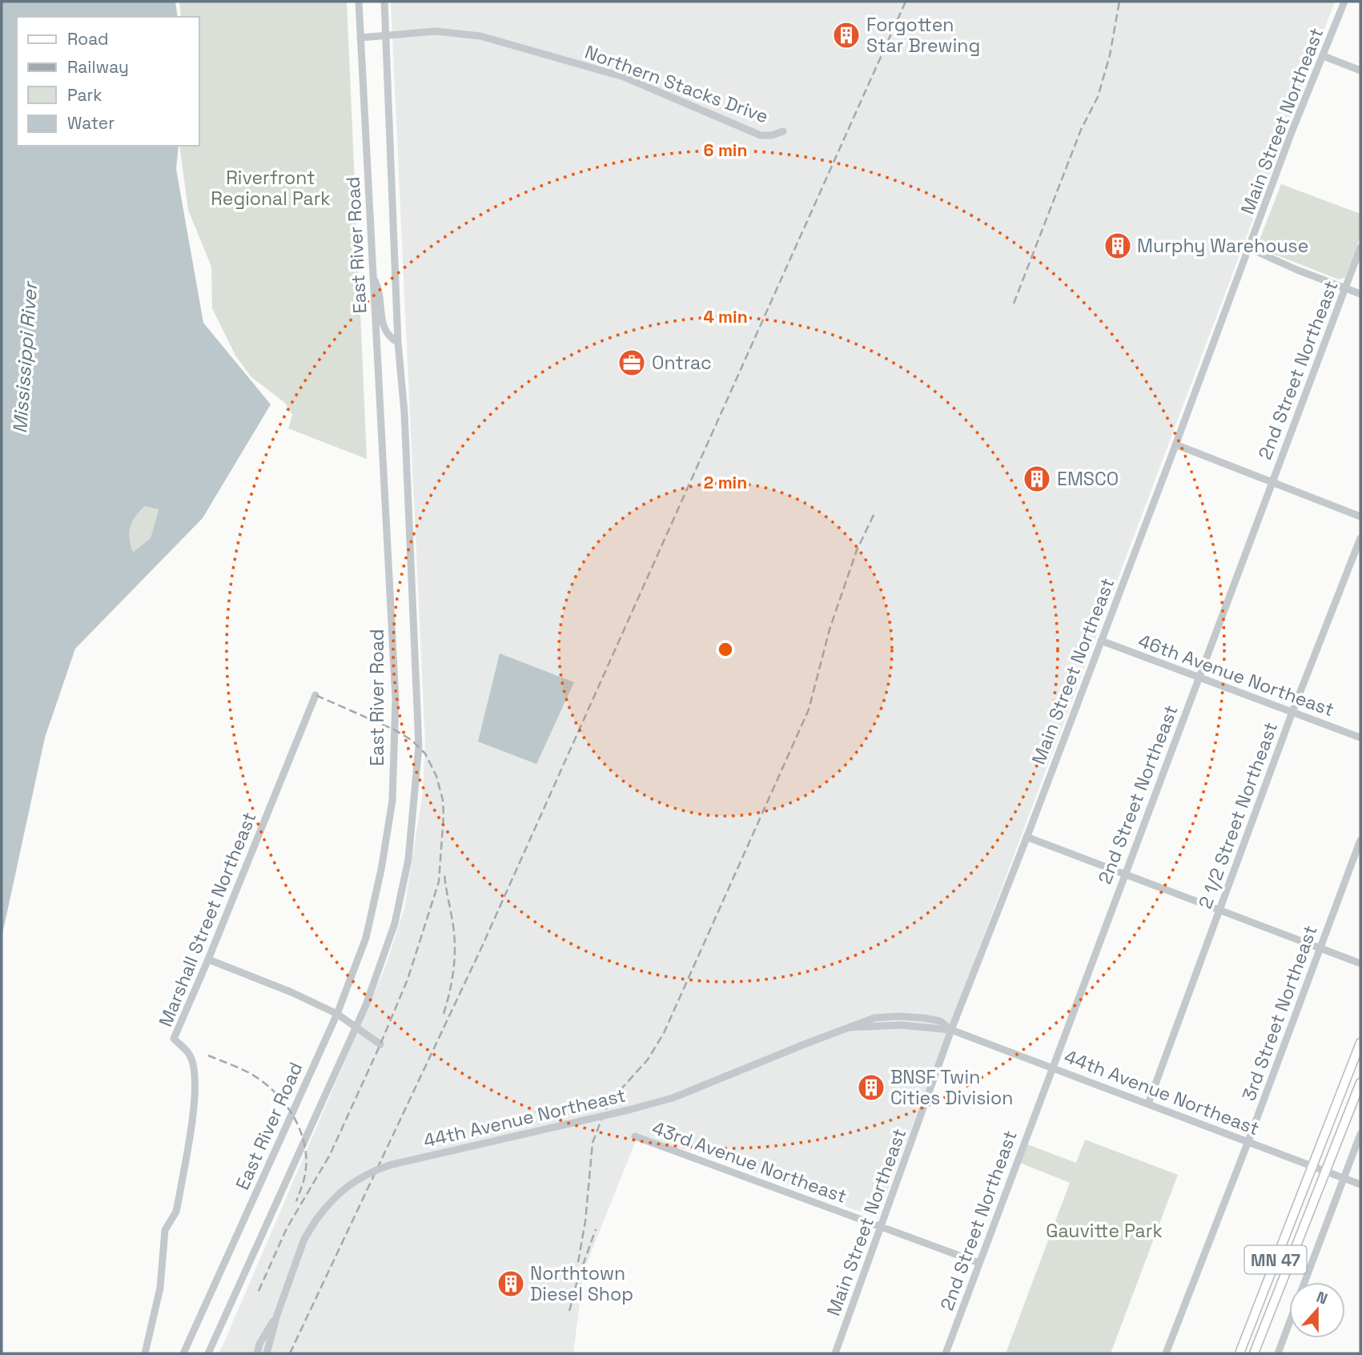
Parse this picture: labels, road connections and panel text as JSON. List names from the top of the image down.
{
  "streets": {
    "main road": ["MN 47"],
    "street": [
      "Northern Stacks Drive",
      "Main Street Northeast",
      "East River Road",
      "2nd Street Northeast",
      "46th Avenue Northeast",
      "2 1/2 Street Northeast",
      "Marshall Street Northeast",
      "3rd Street Northeast",
      "44th Avenue Northeast",
      "43rd Avenue Northeast"
    ]
  },
  "crossings": [
    ["Northern Stacks Drive", "East River Road"],
    ["Main Street Northeast", "46th Avenue Northeast"],
    ["Main Street Northeast", "44th Avenue Northeast"],
    ["Main Street Northeast", "43rd Avenue Northeast"],
    ["2nd Street Northeast", "46th Avenue Northeast"],
    ["2nd Street Northeast", "44th Avenue Northeast"],
    ["2nd Street Northeast", "43rd Avenue Northeast"],
    ["46th Avenue Northeast", "2 1/2 Street Northeast"],
    ["2 1/2 Street Northeast", "44th Avenue Northeast"],
    ["3rd Street Northeast", "44th Avenue Northeast"],
    ["44th Avenue Northeast", "MN 47"]
  ],
  "water": ["Mississippi River"],
  "parks": ["Riverfront Regional Park", "Gauvitte Park"],
  "places": {
    "building": [
      "Forgotten Star Brewing",
      "Murphy Warehouse",
      "EMSCO",
      "BNSF Twin Cities Division",
      "Northtown Diesel Shop"
    ],
    "office": ["Ontrac"]
  },
  "legend": [
    "Road",
    "Railway",
    "Park",
    "Water"
  ],
  "north": "top",
  "rings": ["6 min", "4 min", "2 min"]
}
